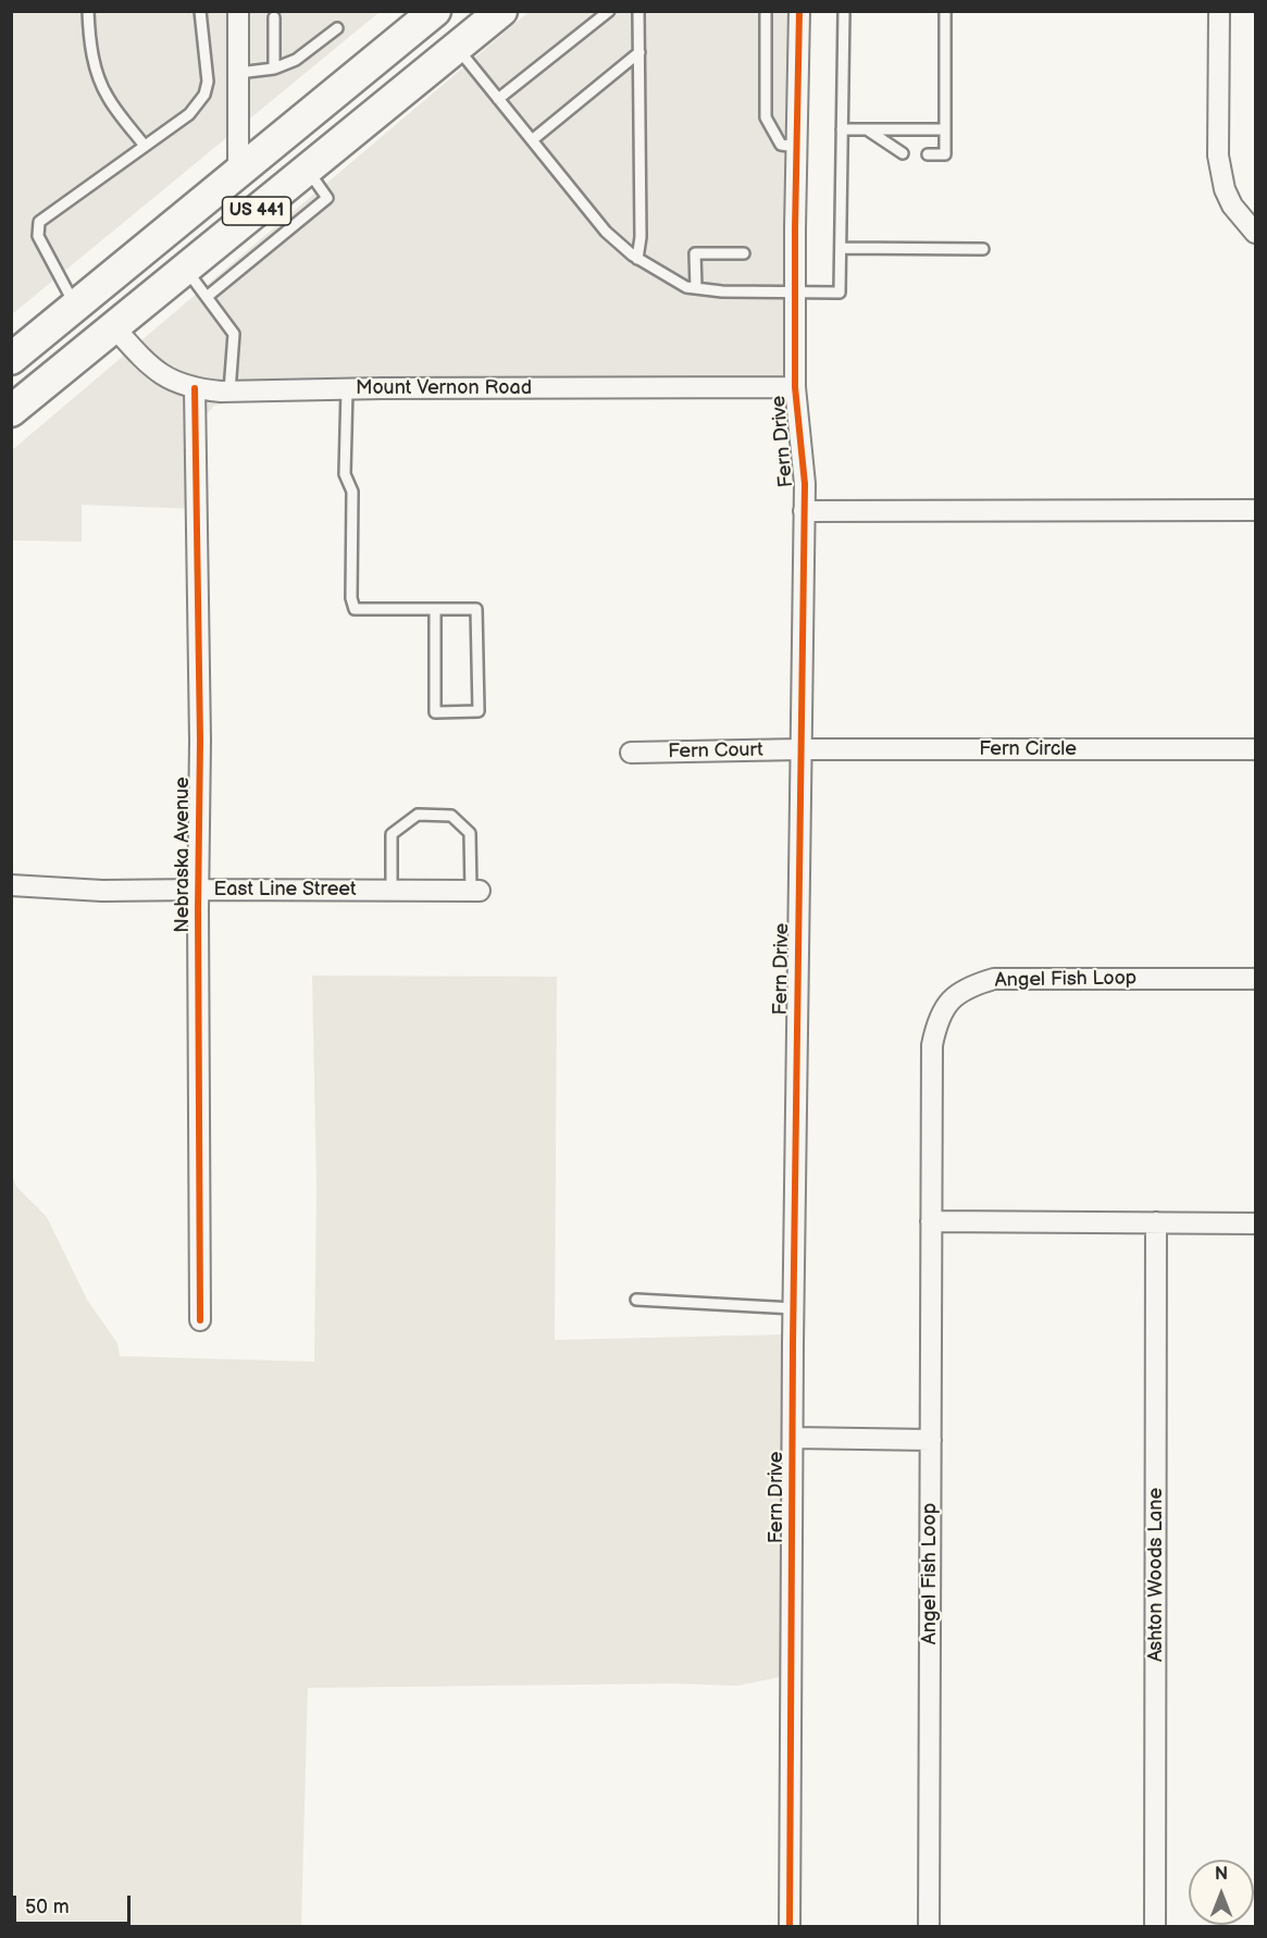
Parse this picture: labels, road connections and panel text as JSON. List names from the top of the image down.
{
  "streets": {
    "main road": ["US 441"],
    "street": [
      "Mount Vernon Road",
      "Fern Drive",
      "Fern Circle",
      "Fern Court",
      "Nebraska Avenue",
      "East Line Street",
      "Angel Fish Loop",
      "Ashton Woods Lane"
    ]
  },
  "crossings": [
    ["US 441", "Mount Vernon Road"],
    ["Mount Vernon Road", "Fern Drive"],
    ["Mount Vernon Road", "Nebraska Avenue"],
    ["Fern Drive", "Fern Circle"],
    ["Fern Drive", "Fern Court"],
    ["Fern Circle", "Fern Court"],
    ["Nebraska Avenue", "East Line Street"]
  ],
  "scale_bar": "50 m",
  "north": "top"
}
